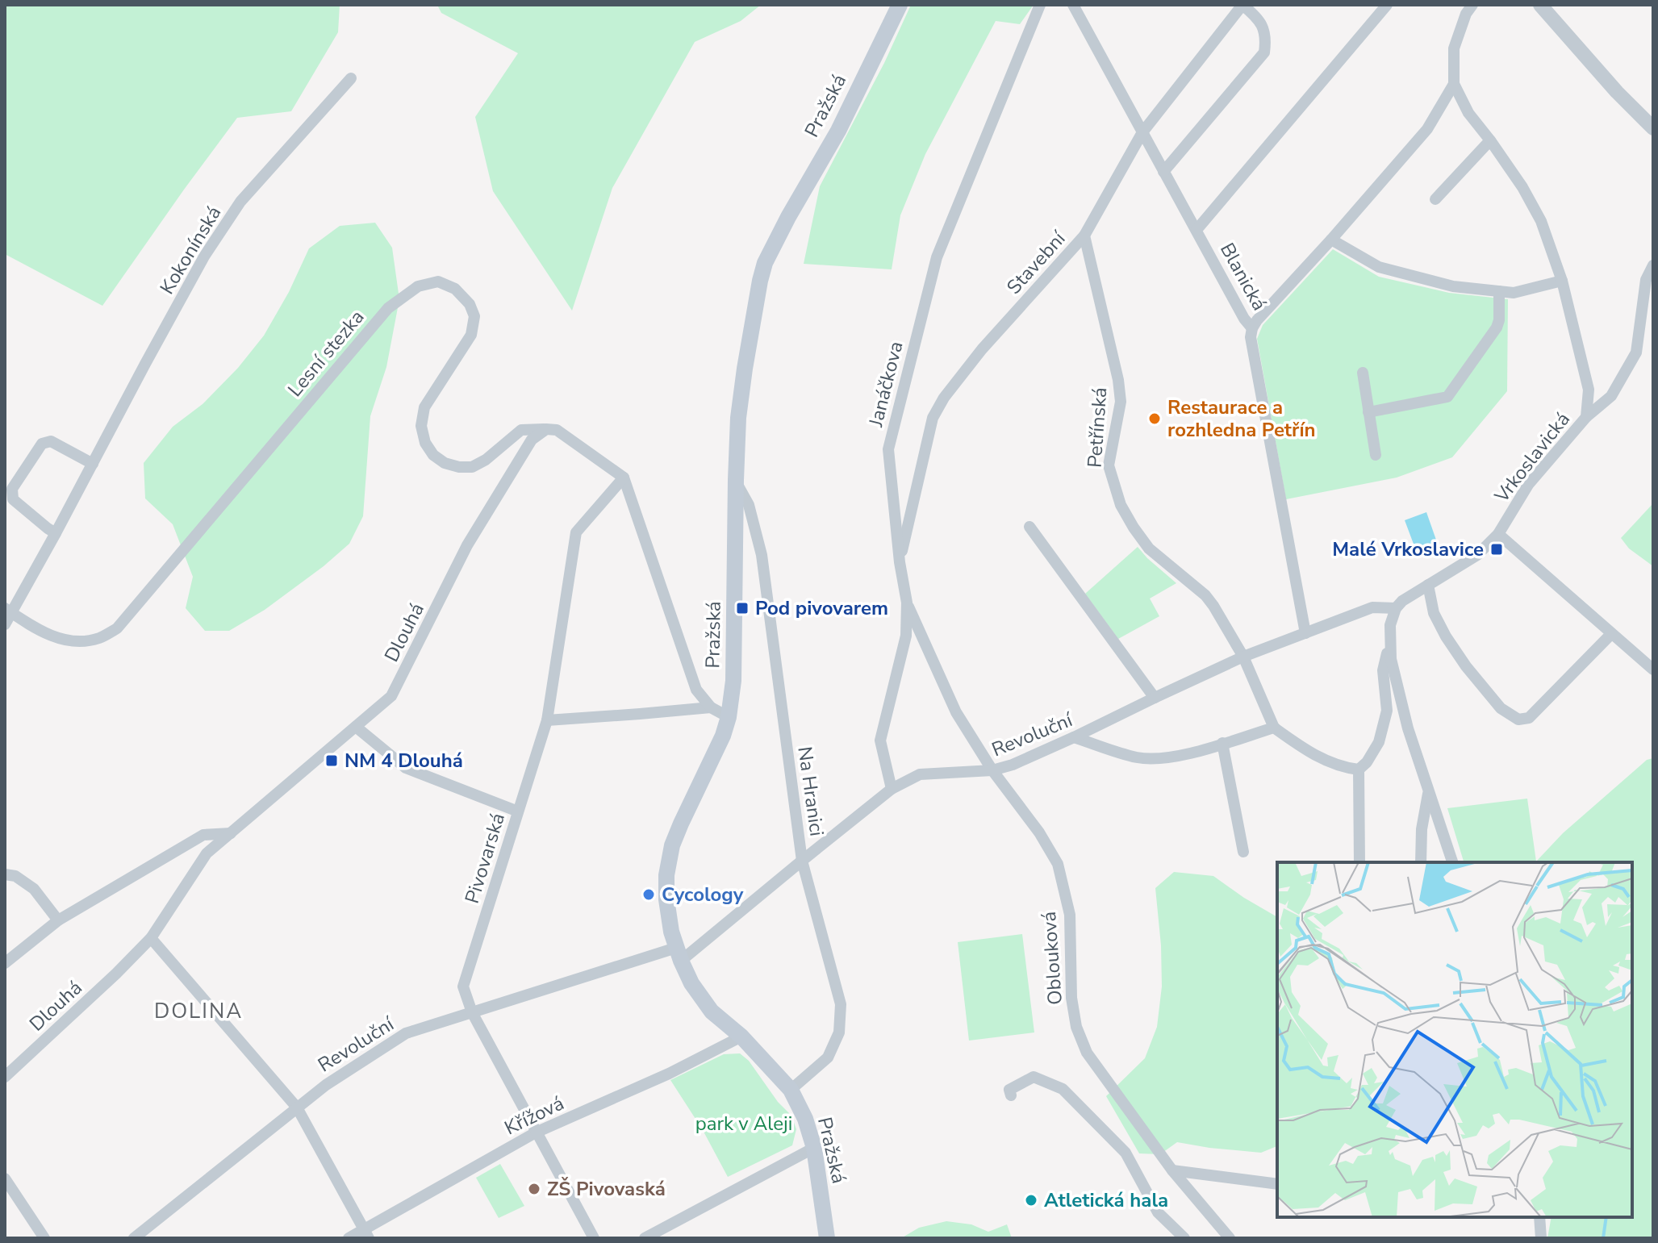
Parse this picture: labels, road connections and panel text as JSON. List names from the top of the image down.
{
  "streets": {
    "main road": ["Pražská"],
    "street": [
      "Kokonínská",
      "Stavební",
      "Blanická",
      "Lesní stezka",
      "Janáčkova",
      "Petřínská",
      "Vrkoslavická",
      "Dlouhá",
      "Revoluční",
      "Na Hranici",
      "Pivovarská",
      "Oblouková",
      "Křížová"
    ]
  },
  "crossings": [
    ["Pražská", "Revoluční"],
    ["Pražská", "Na Hranici"],
    ["Pražská", "Křížová"],
    ["Kokonínská", "Lesní stezka"],
    ["Stavební", "Blanická"],
    ["Stavební", "Janáčkova"],
    ["Stavební", "Petřínská"],
    ["Blanická", "Revoluční"],
    ["Lesní stezka", "Dlouhá"],
    ["Janáčkova", "Revoluční"],
    ["Janáčkova", "Oblouková"],
    ["Petřínská", "Revoluční"],
    ["Vrkoslavická", "Revoluční"],
    ["Revoluční", "Na Hranici"],
    ["Revoluční", "Pivovarská"],
    ["Revoluční", "Oblouková"],
    ["Pivovarská", "Křížová"]
  ],
  "districts": ["DOLINA"],
  "parks": ["park v Aleji"],
  "places": {
    "other": [
      "Restaurace a rozhledna Petřín",
      "Cycology",
      "ZŠ Pivovaská",
      "Atletická hala"
    ],
    "transit": ["Malé Vrkoslavice", "Pod pivovarem", "NM 4 Dlouhá"]
  }
}
